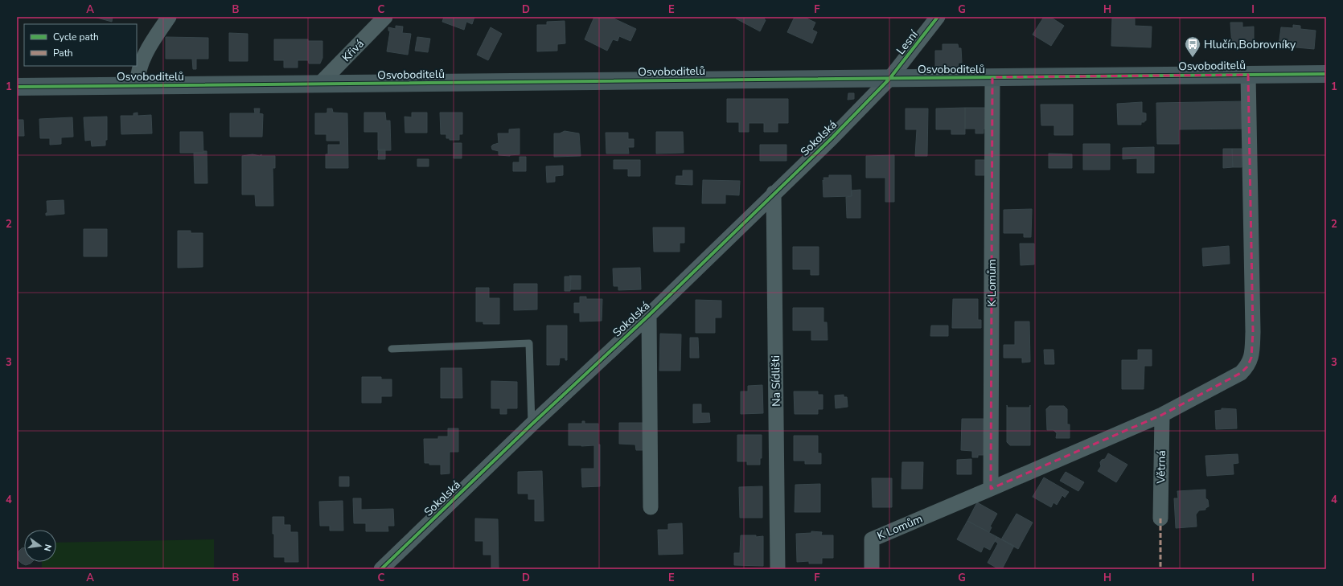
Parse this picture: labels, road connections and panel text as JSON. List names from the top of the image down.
{
  "streets": {
    "street": [
      "Lesní",
      "Křivá",
      "Osvoboditelů",
      "Sokolská",
      "K Lomům",
      "Na Sídlišti",
      "Větrná"
    ]
  },
  "crossings": [
    ["Lesní", "Osvoboditelů"],
    ["Lesní", "Sokolská"],
    ["Křivá", "Osvoboditelů"],
    ["Osvoboditelů", "Sokolská"],
    ["Osvoboditelů", "K Lomům"],
    ["Sokolská", "Na Sídlišti"],
    ["K Lomům", "Větrná"]
  ],
  "places": {
    "bus stop": ["Hlučín,Bobrovníky"]
  },
  "legend": ["Cycle path", "Path"],
  "north": "right",
  "grid": {
    "columns": [
      "A",
      "B",
      "C",
      "D",
      "E",
      "F",
      "G",
      "H",
      "I"
    ],
    "rows": [
      "1",
      "2",
      "3",
      "4"
    ]
  }
}
